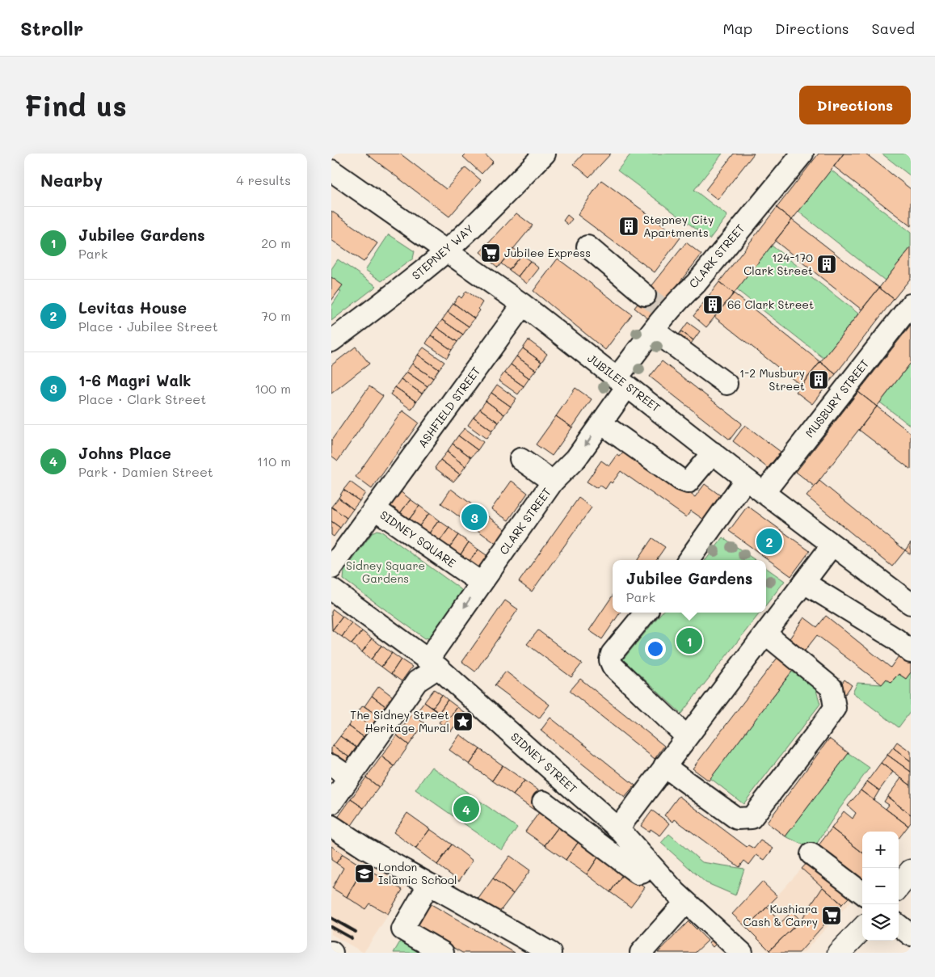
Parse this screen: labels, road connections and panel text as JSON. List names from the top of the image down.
{
  "streets": {
    "street": [
      "STEPNEY WAY",
      "CLARK STREET",
      "JUBILEE STREET",
      "MUSBURY STREET",
      "ASHFIELD STREET",
      "SIDNEY SQUARE",
      "SIDNEY STREET"
    ]
  },
  "crossings": [
    ["STEPNEY WAY", "JUBILEE STREET"],
    ["CLARK STREET", "JUBILEE STREET"],
    ["CLARK STREET", "SIDNEY SQUARE"],
    ["CLARK STREET", "SIDNEY STREET"],
    ["JUBILEE STREET", "MUSBURY STREET"],
    ["JUBILEE STREET", "ASHFIELD STREET"],
    ["ASHFIELD STREET", "SIDNEY SQUARE"]
  ],
  "parks": ["Sidney Square Gardens"],
  "places": {
    "building": [
      "Stepney City Apartments",
      "124-170 Clark Street",
      "66 Clark Street",
      "1-2 Musbury Street"
    ],
    "supermarket": ["Jubilee Express", "Kushiara Cash & Carry"],
    "place": ["The Sidney Street Heritage Mural"],
    "school or university": ["London Islamic School"]
  },
  "page": {
    "header": "Strollr",
    "nav": ["Map", "Directions", "Saved"],
    "buttons": "Directions",
    "title": "Find us",
    "heading": ["Nearby", "4 results"],
    "list": [
      {
        "mark": "1",
        "name": "Jubilee Gardens",
        "note": "Park",
        "value": "20 m"
      },
      {
        "mark": "2",
        "name": "Levitas House",
        "note": "Place · Jubilee Street",
        "value": "70 m"
      },
      {
        "mark": "3",
        "name": "1-6 Magri Walk",
        "note": "Place · Clark Street",
        "value": "100 m"
      },
      {
        "mark": "4",
        "name": "Johns Place",
        "note": "Park · Damien Street",
        "value": "110 m"
      }
    ],
    "pins": [
      "3",
      "2",
      "1",
      "4"
    ],
    "popup": ["Jubilee Gardens", "Park"],
    "map_buttons": ["+", "−"]
  }
}
